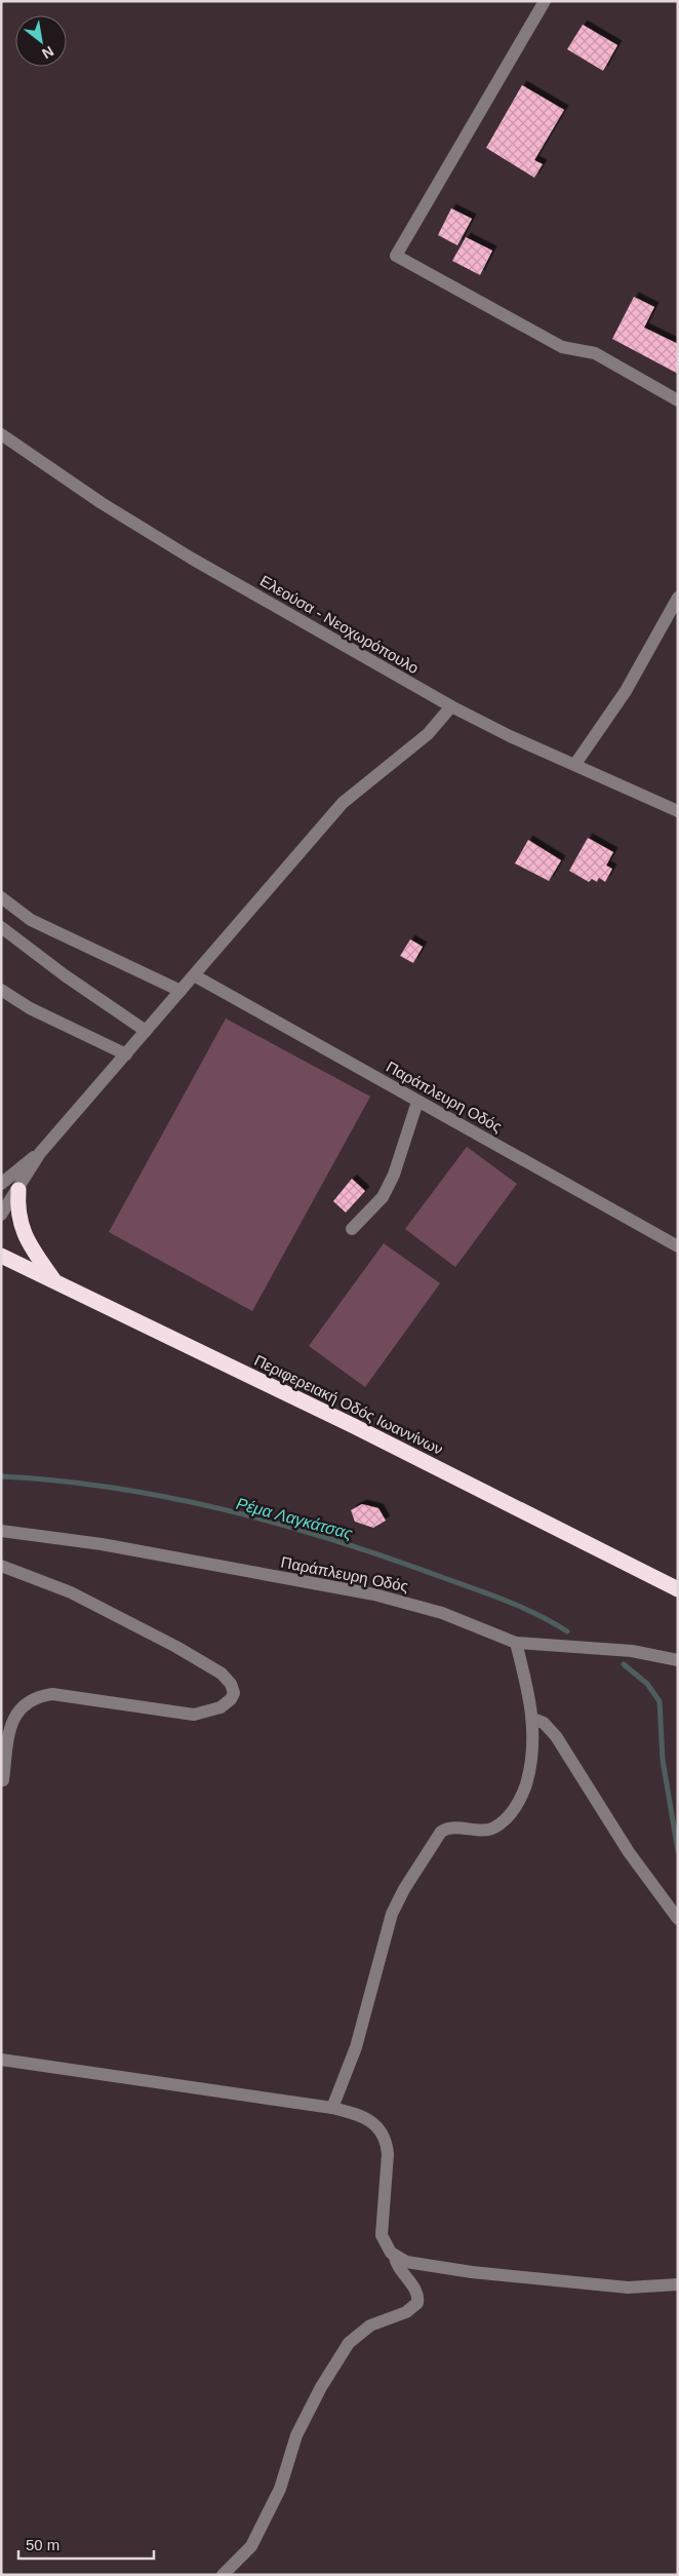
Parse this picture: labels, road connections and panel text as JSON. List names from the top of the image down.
{
  "streets": {
    "highway": ["Περιφερειακή Οδός Ιωαννίνων"],
    "street": ["Ελεούσα - Νεοχωρόπουλο", "Παράπλευρη Οδός"]
  },
  "water": ["Ρέμα Λαγκάτσας"],
  "scale_bar": "50 m",
  "north": "bottom right"
}
